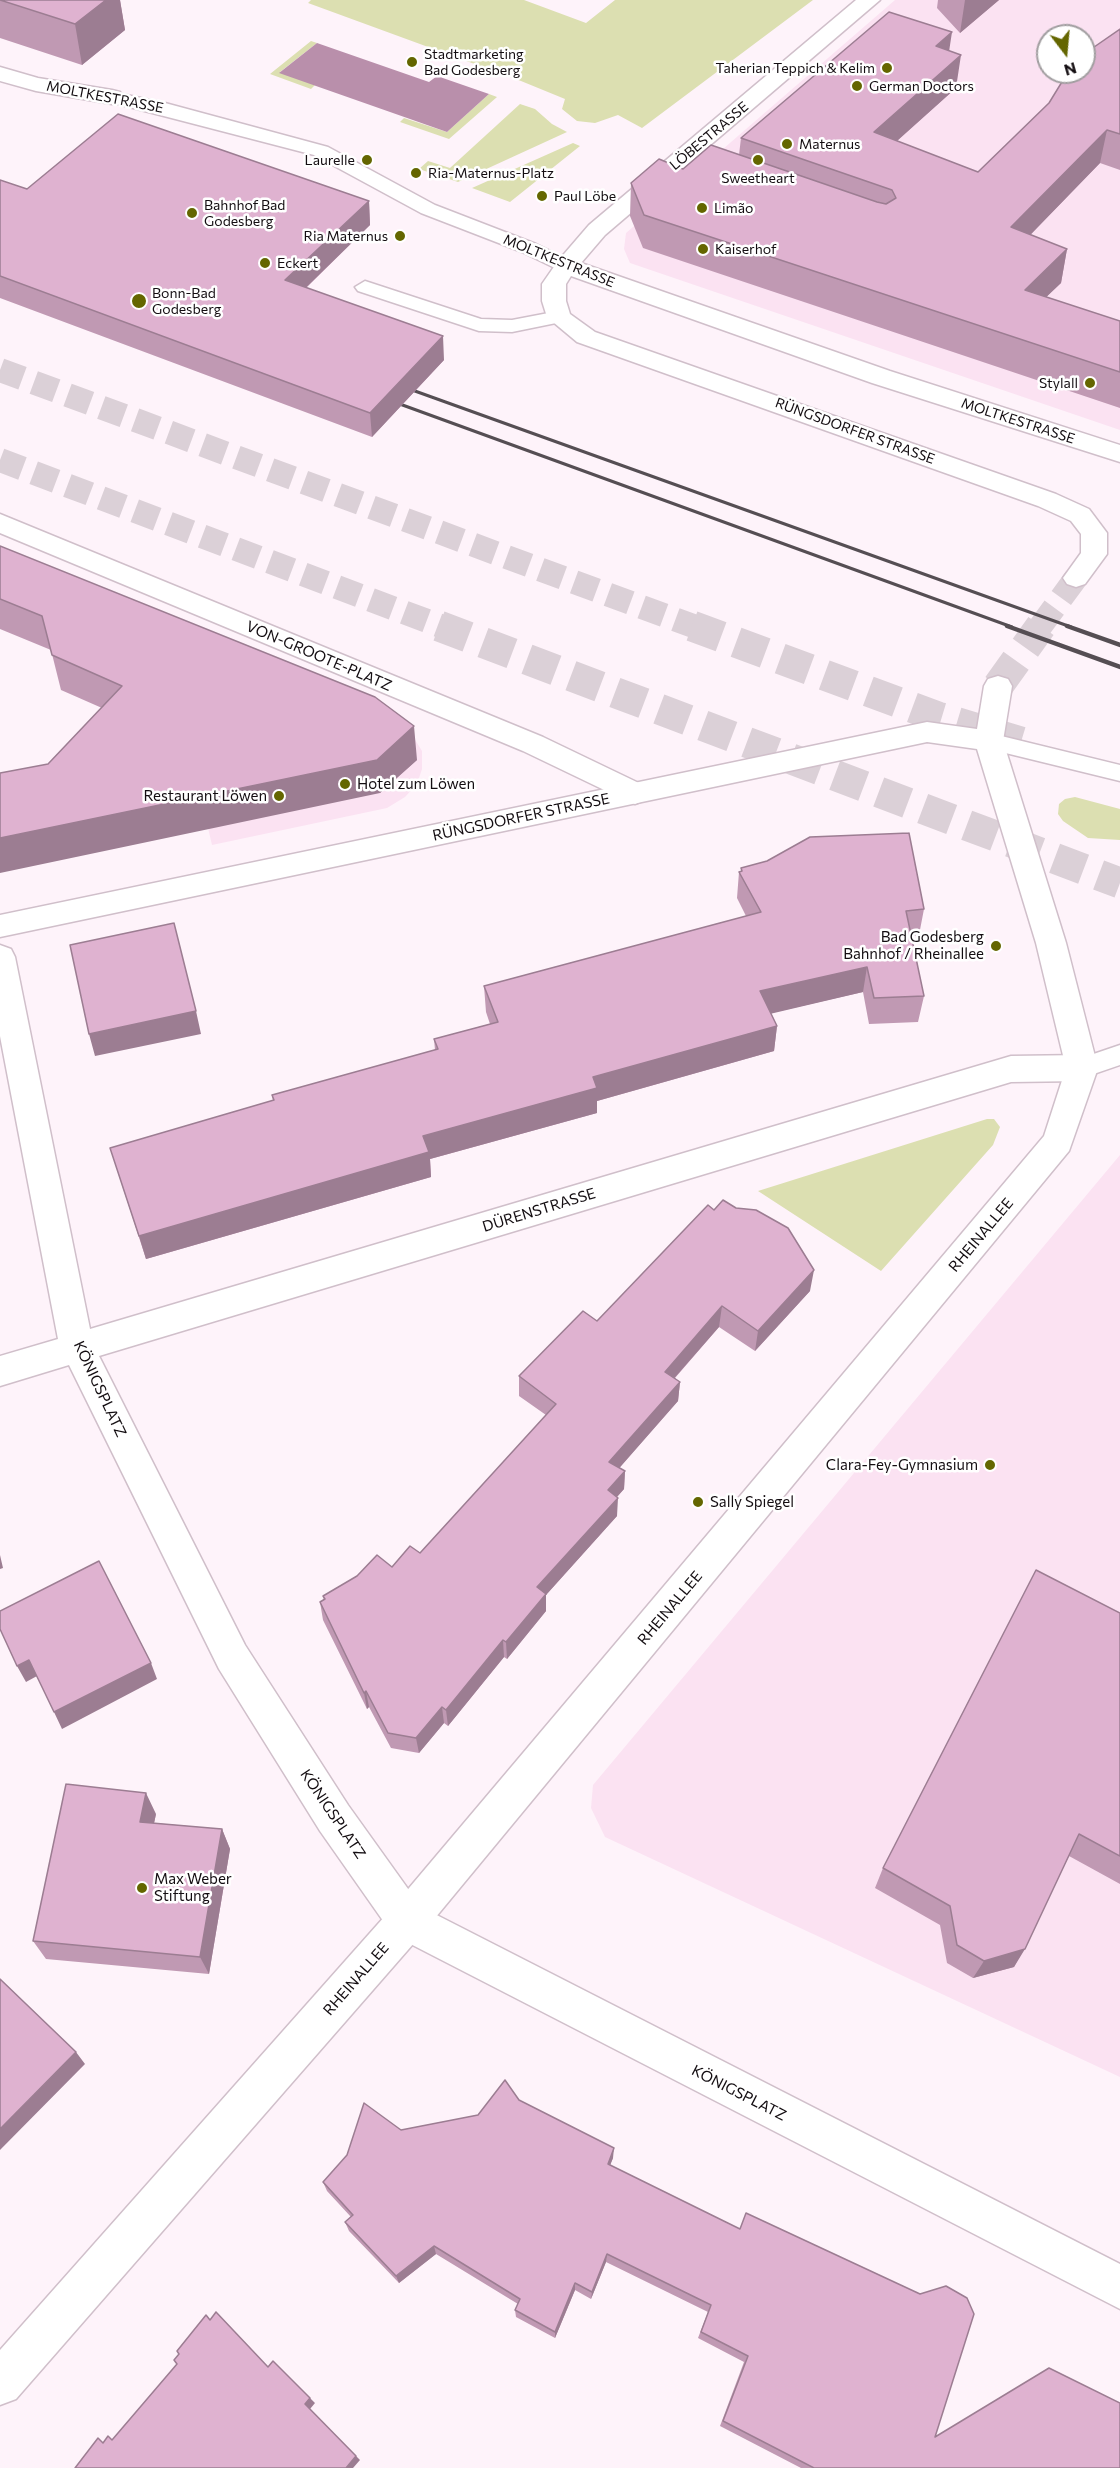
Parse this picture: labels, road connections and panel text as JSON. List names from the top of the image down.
{
  "streets": {
    "street": [
      "MOLTKESTRASSE",
      "LÖBESTRASSE",
      "RÜNGSDORFER STRASSE",
      "VON-GROOTE-PLATZ",
      "DÜRENSTRASSE",
      "RHEINALLEE",
      "KÖNIGSPLATZ"
    ]
  },
  "crossings": [
    ["MOLTKESTRASSE", "LÖBESTRASSE"],
    ["LÖBESTRASSE", "RÜNGSDORFER STRASSE"],
    ["RÜNGSDORFER STRASSE", "VON-GROOTE-PLATZ"],
    ["DÜRENSTRASSE", "RHEINALLEE"],
    ["DÜRENSTRASSE", "KÖNIGSPLATZ"],
    ["RHEINALLEE", "KÖNIGSPLATZ"]
  ],
  "places": [
    "Stadtmarketing Bad Godesberg",
    "Taherian Teppich & Kelim",
    "German Doctors",
    "Maternus",
    "Laurelle",
    "Sweetheart",
    "Ria-Maternus-Platz",
    "Paul Löbe",
    "Limão",
    "Bahnhof Bad Godesberg",
    "Ria Maternus",
    "Kaiserhof",
    "Eckert",
    "Bonn-Bad Godesberg",
    "Stylall",
    "Hotel zum Löwen",
    "Restaurant Löwen",
    "Bad Godesberg Bahnhof / Rheinallee",
    "Clara-Fey-Gymnasium",
    "Sally Spiegel",
    "Max Weber Stiftung"
  ],
  "north": "bottom"
}
